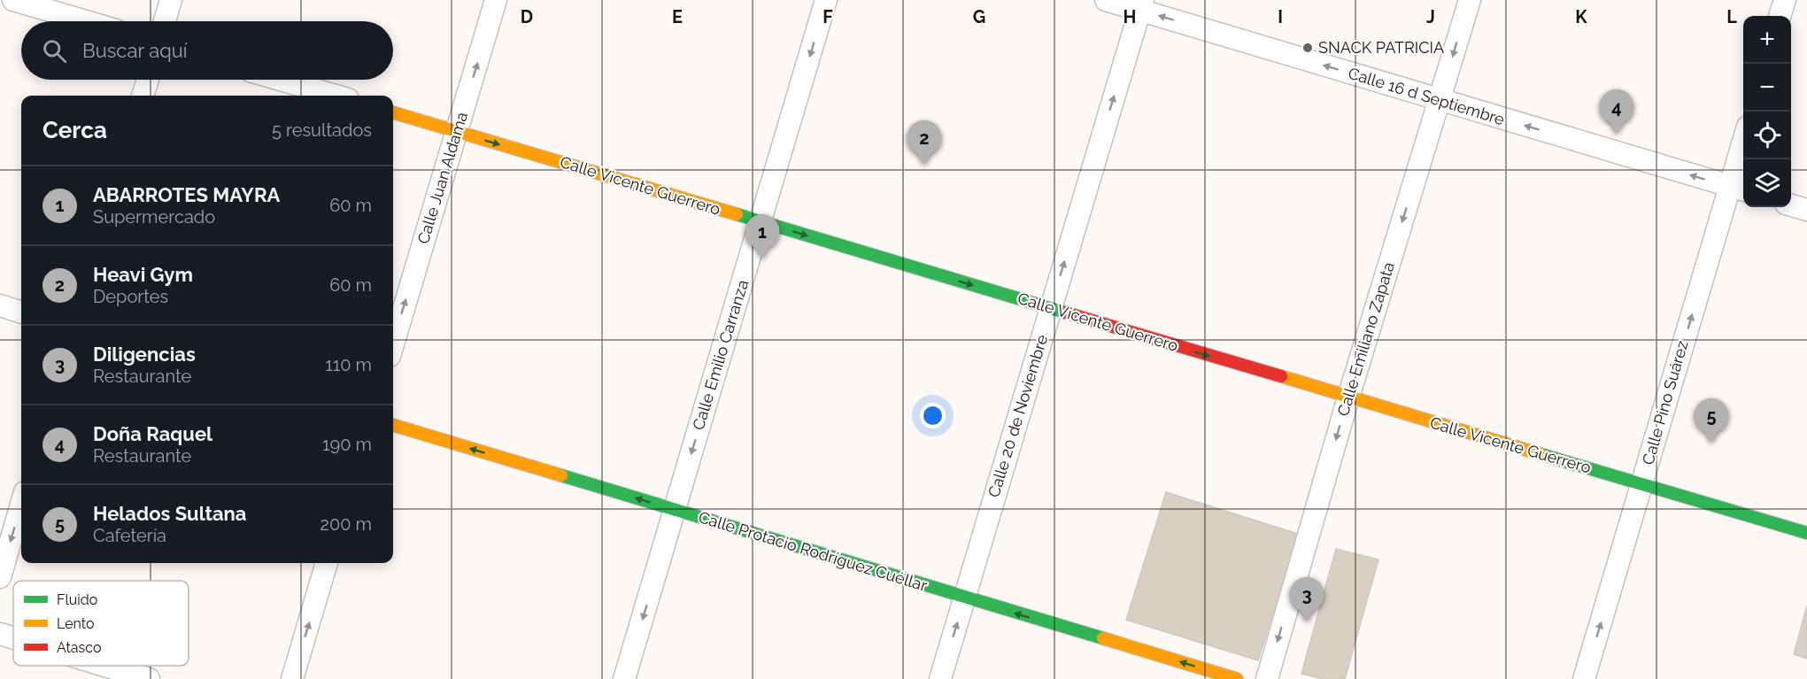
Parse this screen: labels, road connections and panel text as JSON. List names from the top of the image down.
{
  "streets": {
    "street": [
      "Calle 16 d Septiembre",
      "Calle Juan Aldama",
      "Calle Vicente Guerrero",
      "Calle Emiliano Zapata",
      "Calle Emilio Carranza",
      "Calle Pino Suárez",
      "Calle 20 de Noviembre",
      "Calle Protacio Rodríguez Cuéllar"
    ]
  },
  "crossings": [
    ["Calle 16 d Septiembre", "Calle Emiliano Zapata"],
    ["Calle 16 d Septiembre", "Calle Pino Suárez"],
    ["Calle 16 d Septiembre", "Calle 20 de Noviembre"],
    ["Calle Juan Aldama", "Calle Vicente Guerrero"],
    ["Calle Vicente Guerrero", "Calle Emiliano Zapata"],
    ["Calle Vicente Guerrero", "Calle Emilio Carranza"],
    ["Calle Vicente Guerrero", "Calle Pino Suárez"],
    ["Calle Vicente Guerrero", "Calle 20 de Noviembre"],
    ["Calle Emilio Carranza", "Calle Protacio Rodríguez Cuéllar"],
    ["Calle 20 de Noviembre", "Calle Protacio Rodríguez Cuéllar"]
  ],
  "one_way": [
    "Calle 16 d Septiembre",
    "Calle Juan Aldama",
    "Calle Vicente Guerrero",
    "Calle Emiliano Zapata",
    "Calle Emilio Carranza",
    "Calle Pino Suárez",
    "Calle 20 de Noviembre",
    "Calle Protacio Rodríguez Cuéllar"
  ],
  "places": ["SNACK PATRICIA"],
  "legend": ["Fluido", "Lento", "Atasco"],
  "page": {
    "map_buttons": ["+", "−"],
    "search": "Buscar aquí",
    "pins": [
      "4",
      "2",
      "1",
      "5",
      "3"
    ],
    "heading": ["Cerca", "5 resultados"],
    "list": [
      {
        "mark": "1",
        "name": "ABARROTES MAYRA",
        "note": "Supermercado",
        "value": "60 m"
      },
      {
        "mark": "2",
        "name": "Heavi Gym",
        "note": "Deportes",
        "value": "60 m"
      },
      {
        "mark": "3",
        "name": "Diligencias",
        "note": "Restaurante",
        "value": "110 m"
      },
      {
        "mark": "4",
        "name": "Doña Raquel",
        "note": "Restaurante",
        "value": "190 m"
      },
      {
        "mark": "5",
        "name": "Helados Sultana",
        "note": "Cafetería",
        "value": "200 m"
      }
    ]
  },
  "grid": {
    "columns": [
      "D",
      "E",
      "F",
      "G",
      "H",
      "I",
      "J",
      "K",
      "L"
    ]
  }
}
